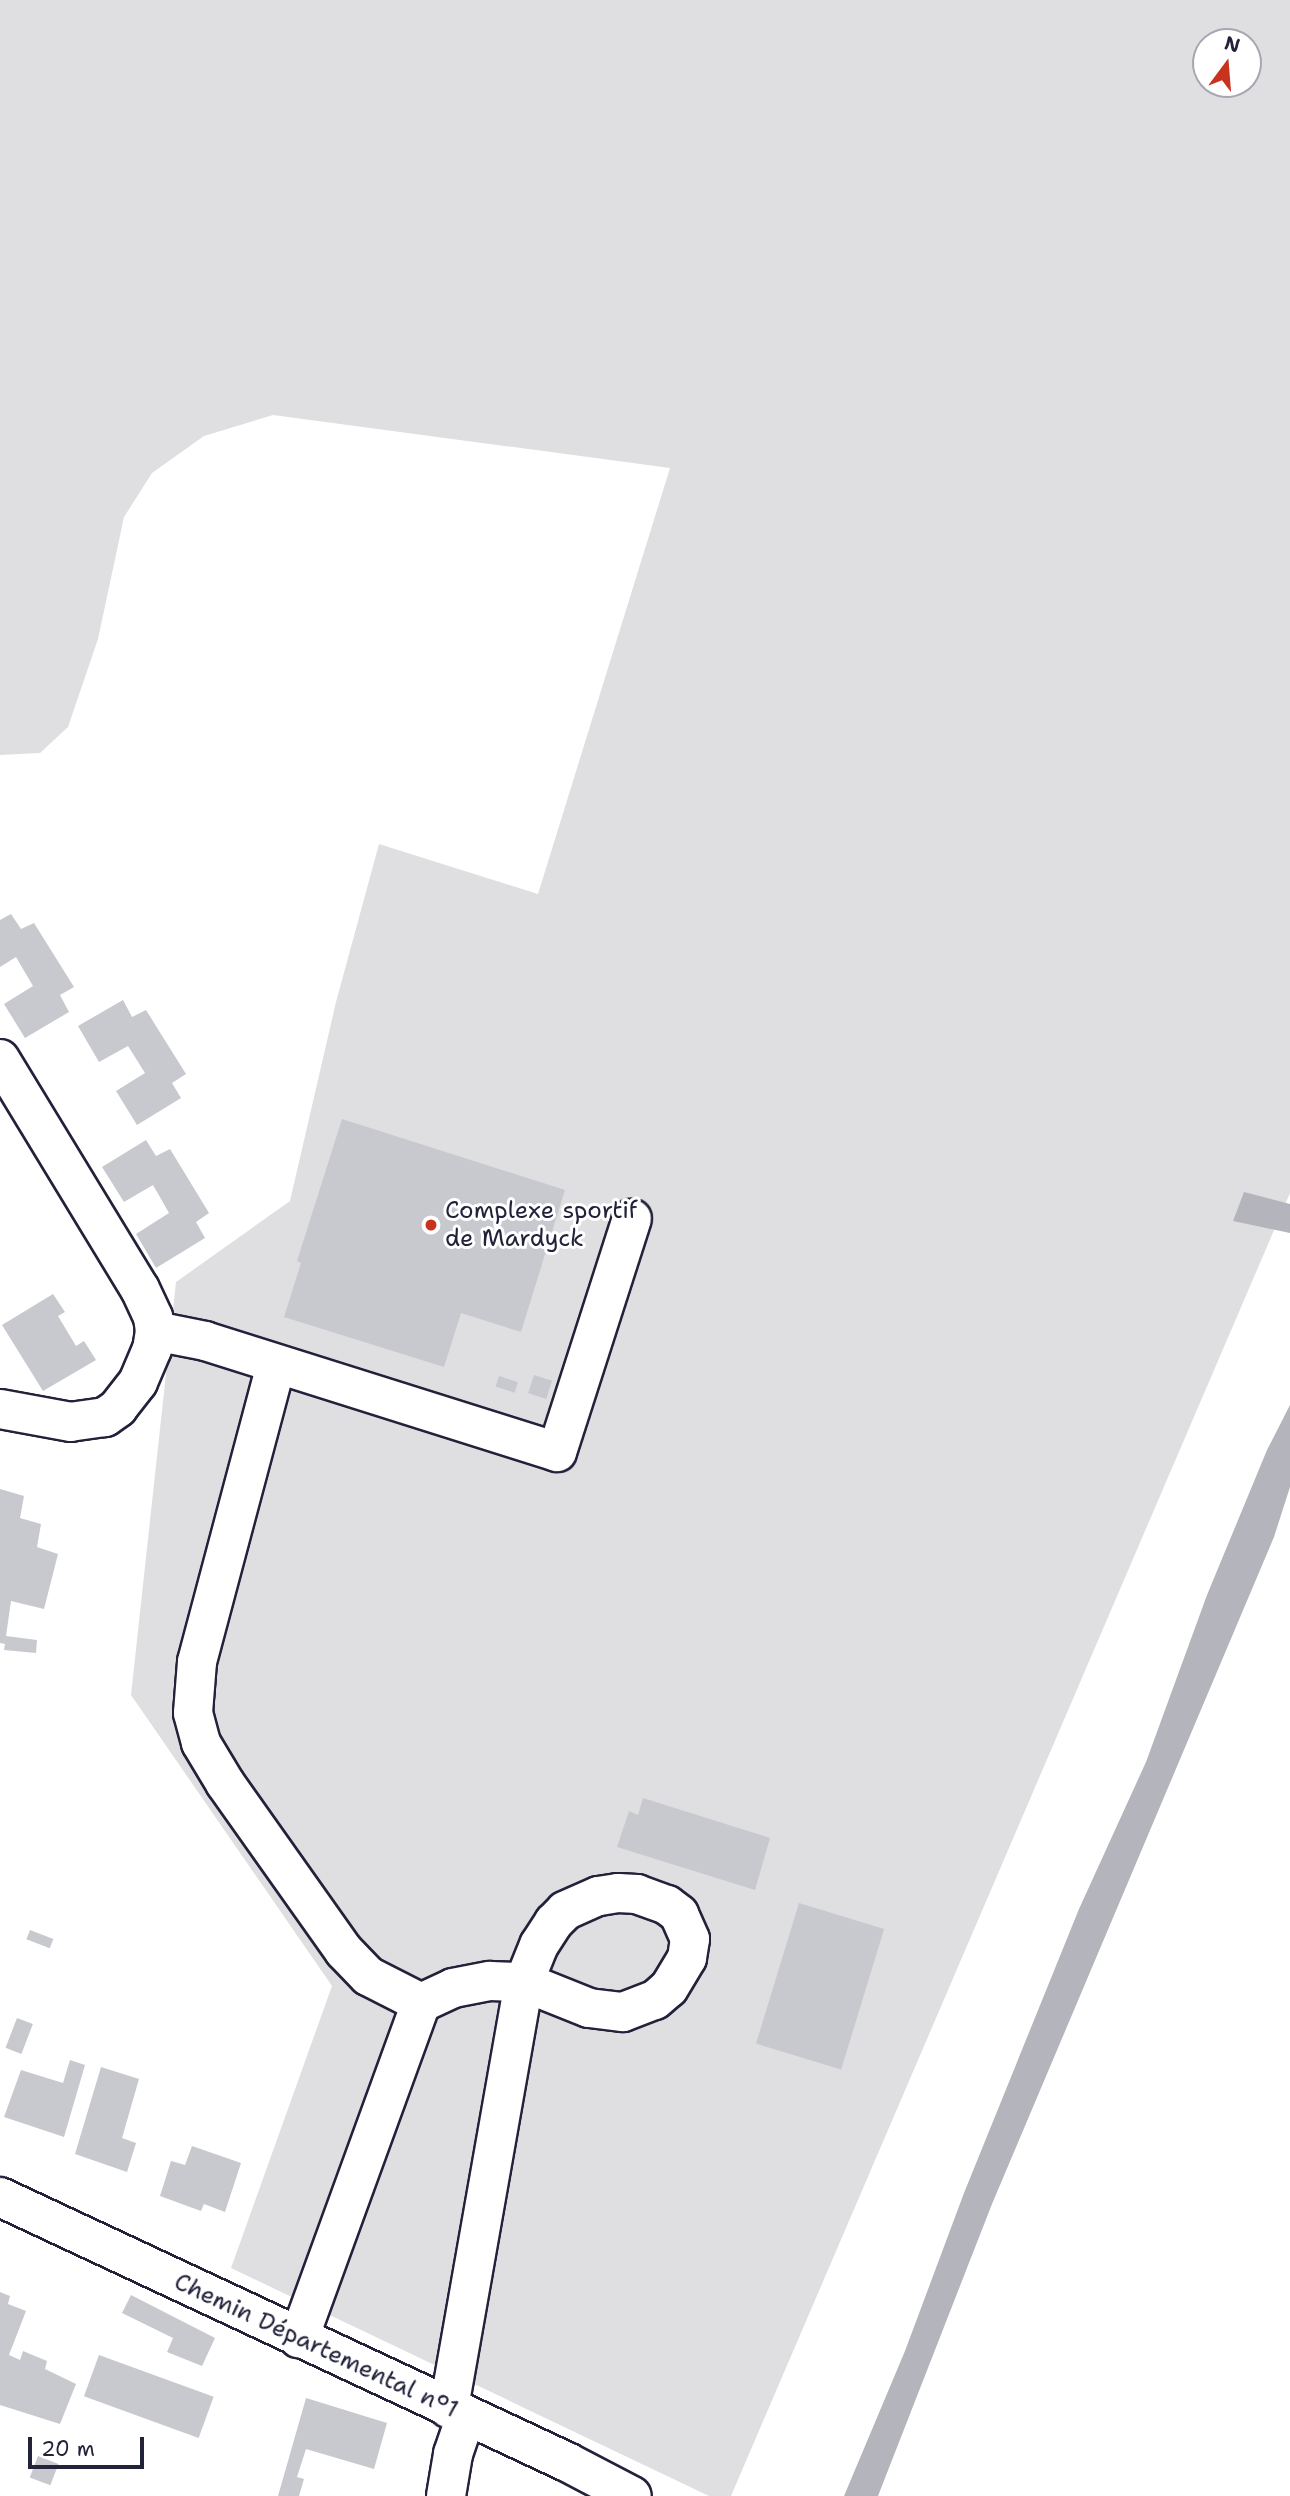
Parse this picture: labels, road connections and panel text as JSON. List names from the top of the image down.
{
  "streets": {
    "street": ["Chemin Départemental n°1"]
  },
  "places": ["Complexe sportif de Mardyck"],
  "scale_bar": "20 m",
  "north": "top"
}
